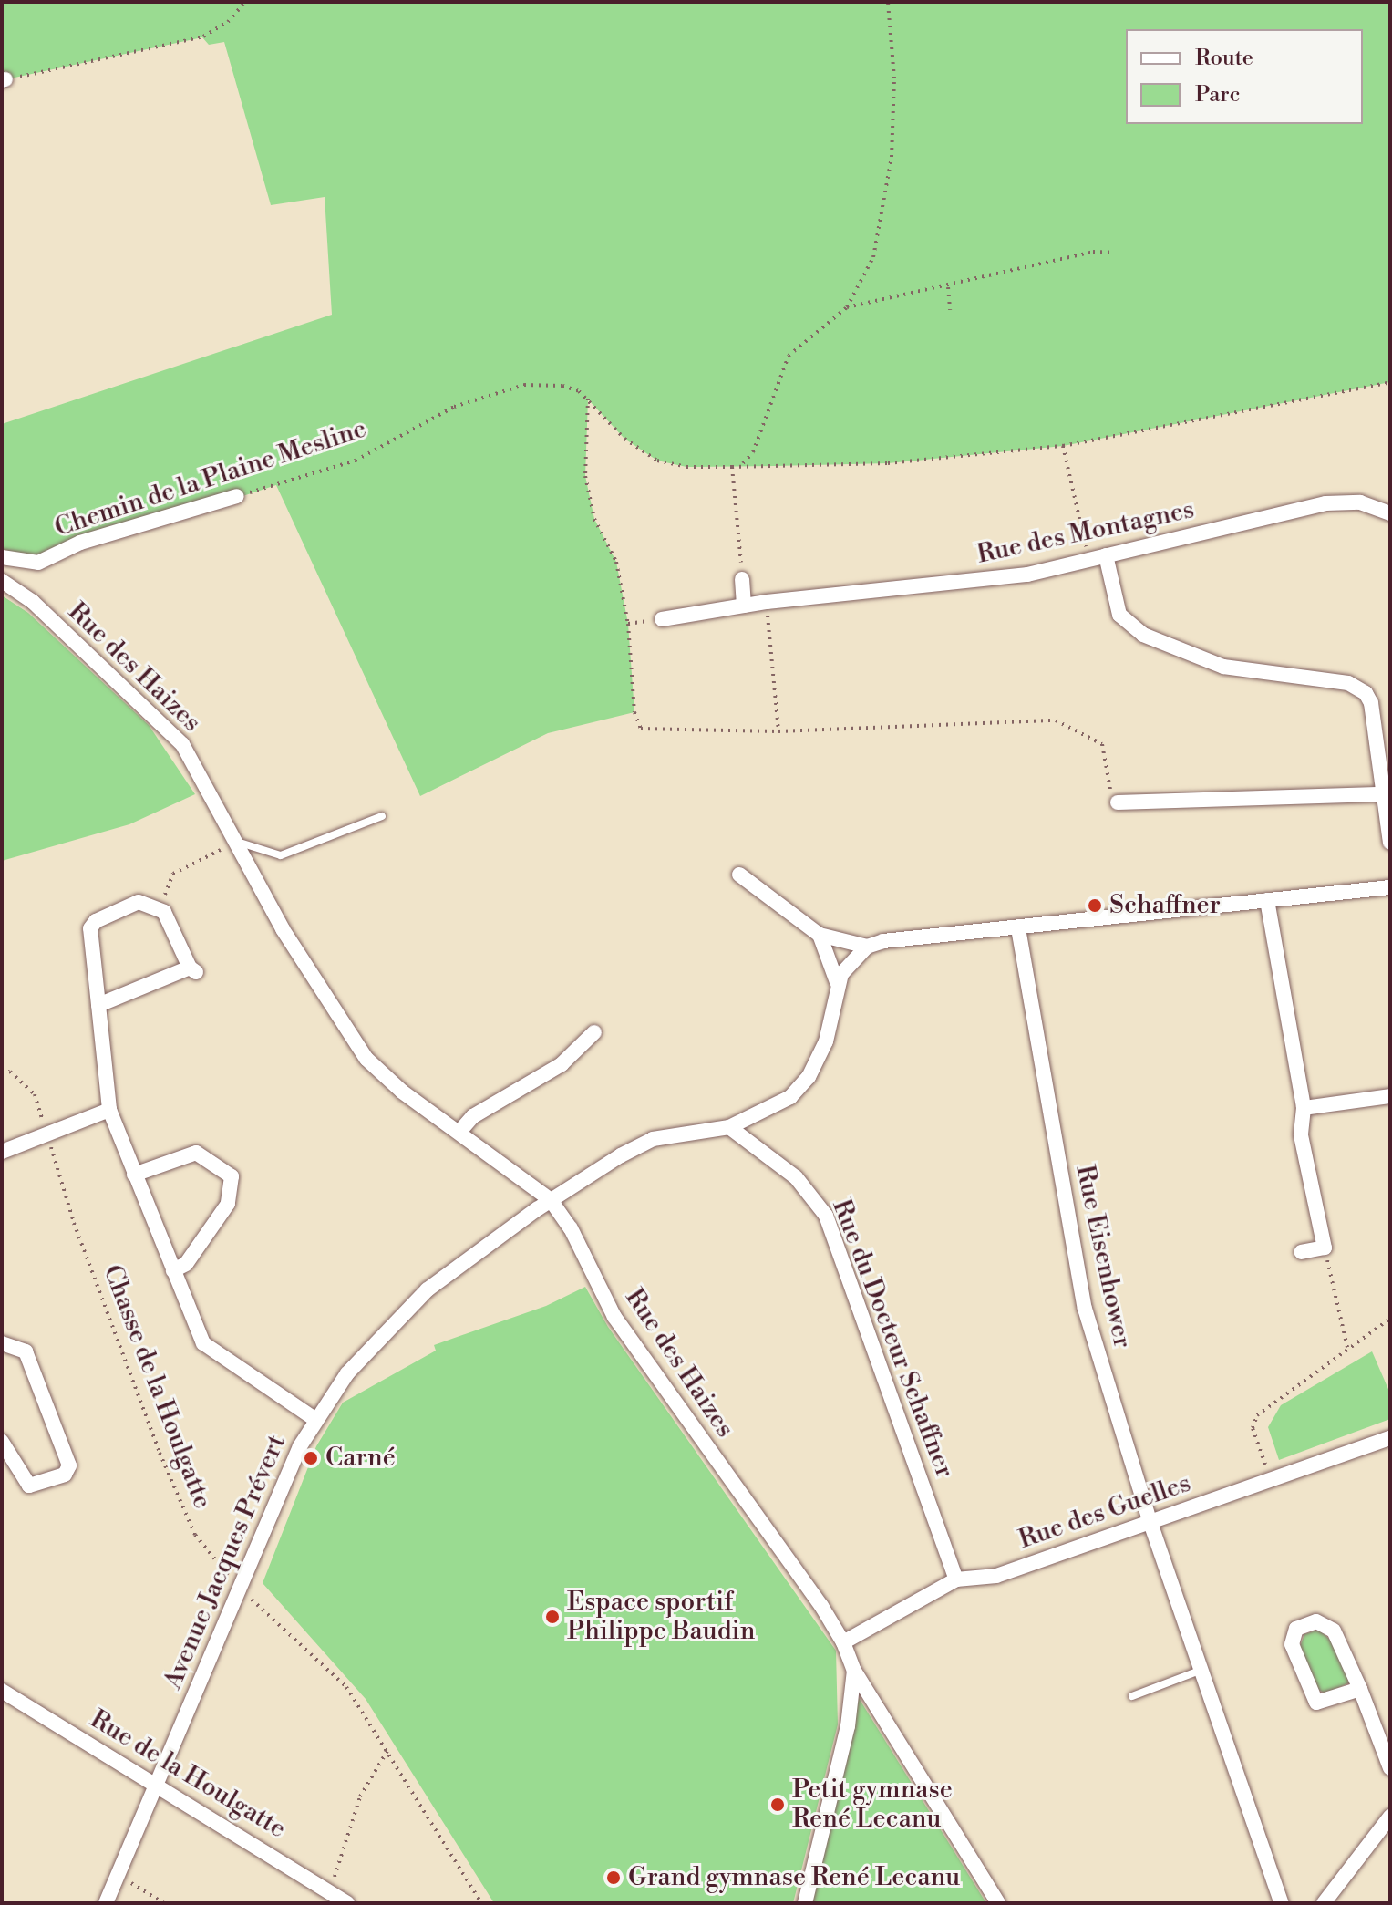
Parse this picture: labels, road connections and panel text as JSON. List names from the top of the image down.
{
  "streets": {
    "street": [
      "Chemin de la Plaine Mesline",
      "Rue des Montagnes",
      "Rue des Haizes",
      "Rue Eisenhower",
      "Rue du Docteur Schaffner",
      "Rue des Guelles",
      "Avenue Jacques Prévert",
      "Rue de la Houlgatte"
    ],
    "path": ["Chasse de la Houlgatte"]
  },
  "crossings": [
    ["Rue des Haizes", "Rue des Guelles"],
    ["Rue des Haizes", "Avenue Jacques Prévert"],
    ["Rue Eisenhower", "Rue des Guelles"],
    ["Rue du Docteur Schaffner", "Rue des Guelles"],
    ["Chasse de la Houlgatte", "Avenue Jacques Prévert"],
    ["Avenue Jacques Prévert", "Rue de la Houlgatte"]
  ],
  "places": [
    "Schaffner",
    "Carné",
    "Espace sportif Philippe Baudin",
    "Petit gymnase René Lecanu",
    "Grand gymnase René Lecanu"
  ],
  "legend": ["Route", "Parc"]
}
